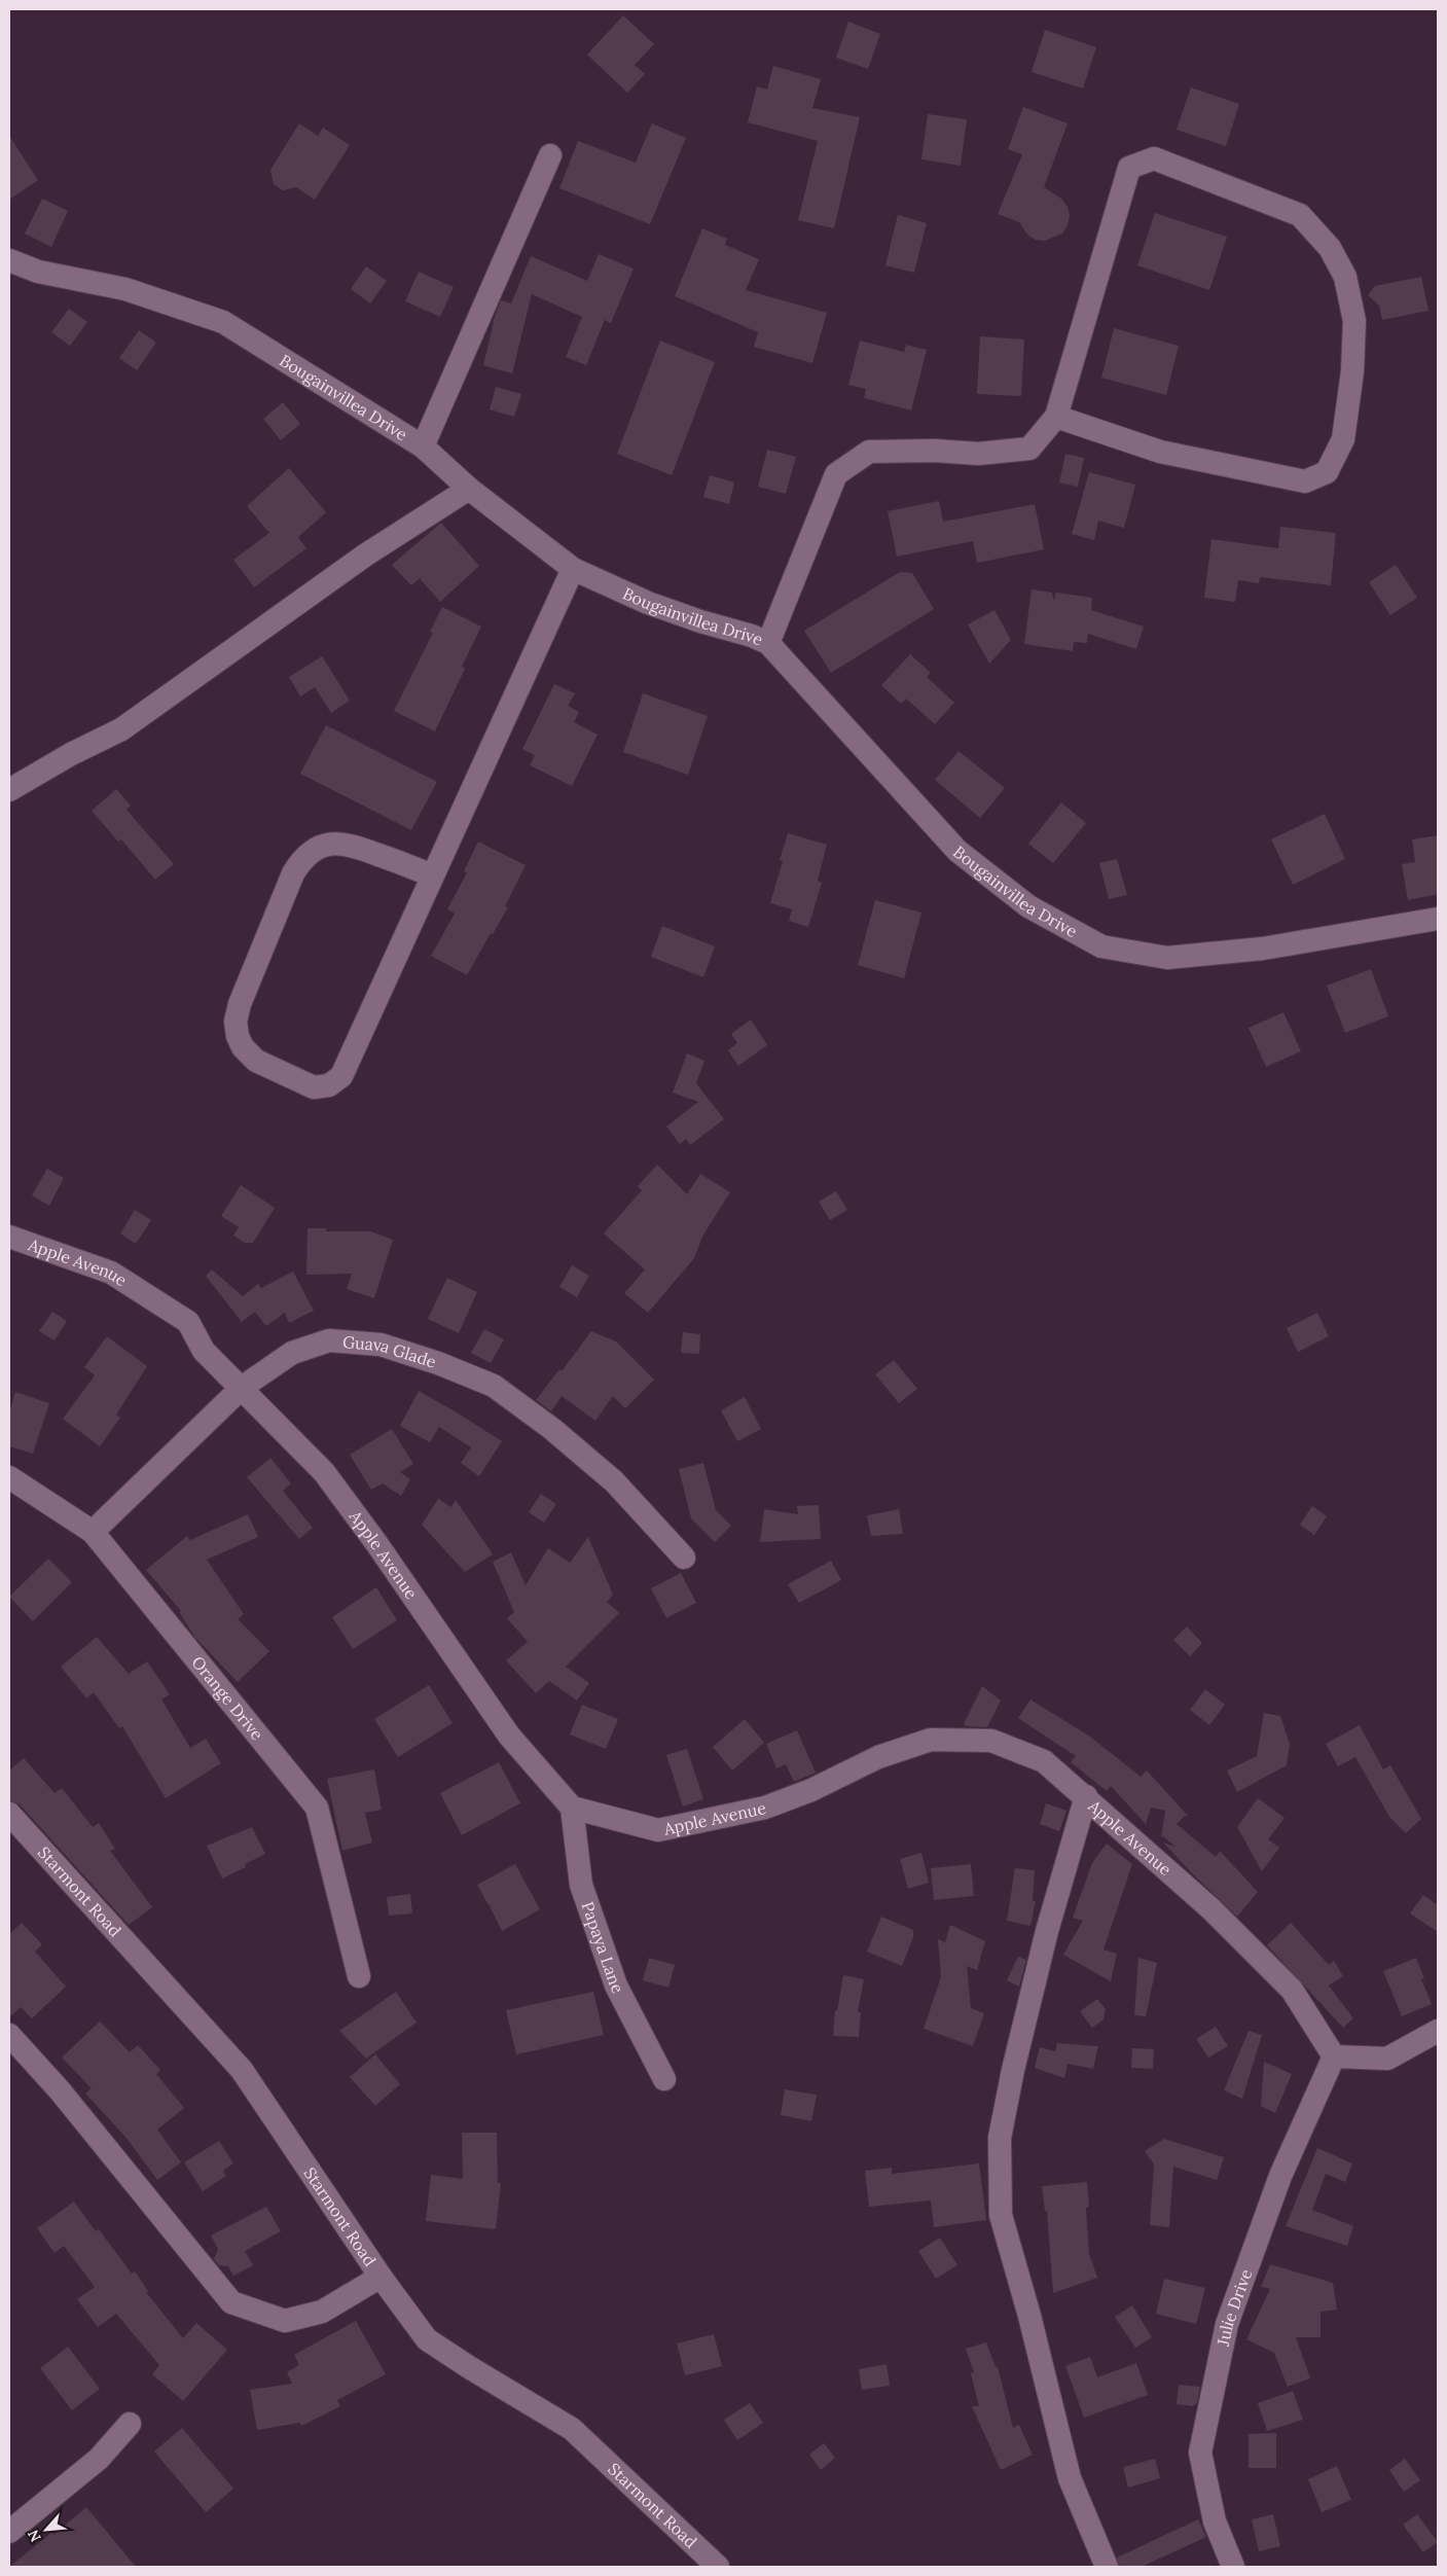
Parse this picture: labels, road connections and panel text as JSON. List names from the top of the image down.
{
  "streets": {
    "street": [
      "Bougainvillea Drive",
      "Apple Avenue",
      "Guava Glade",
      "Orange Drive",
      "Starmont Road",
      "Papaya Lane",
      "Julie Drive"
    ]
  },
  "crossings": [
    ["Apple Avenue", "Guava Glade"],
    ["Apple Avenue", "Papaya Lane"],
    ["Apple Avenue", "Julie Drive"],
    ["Guava Glade", "Orange Drive"]
  ],
  "north": "bottom left"
}
